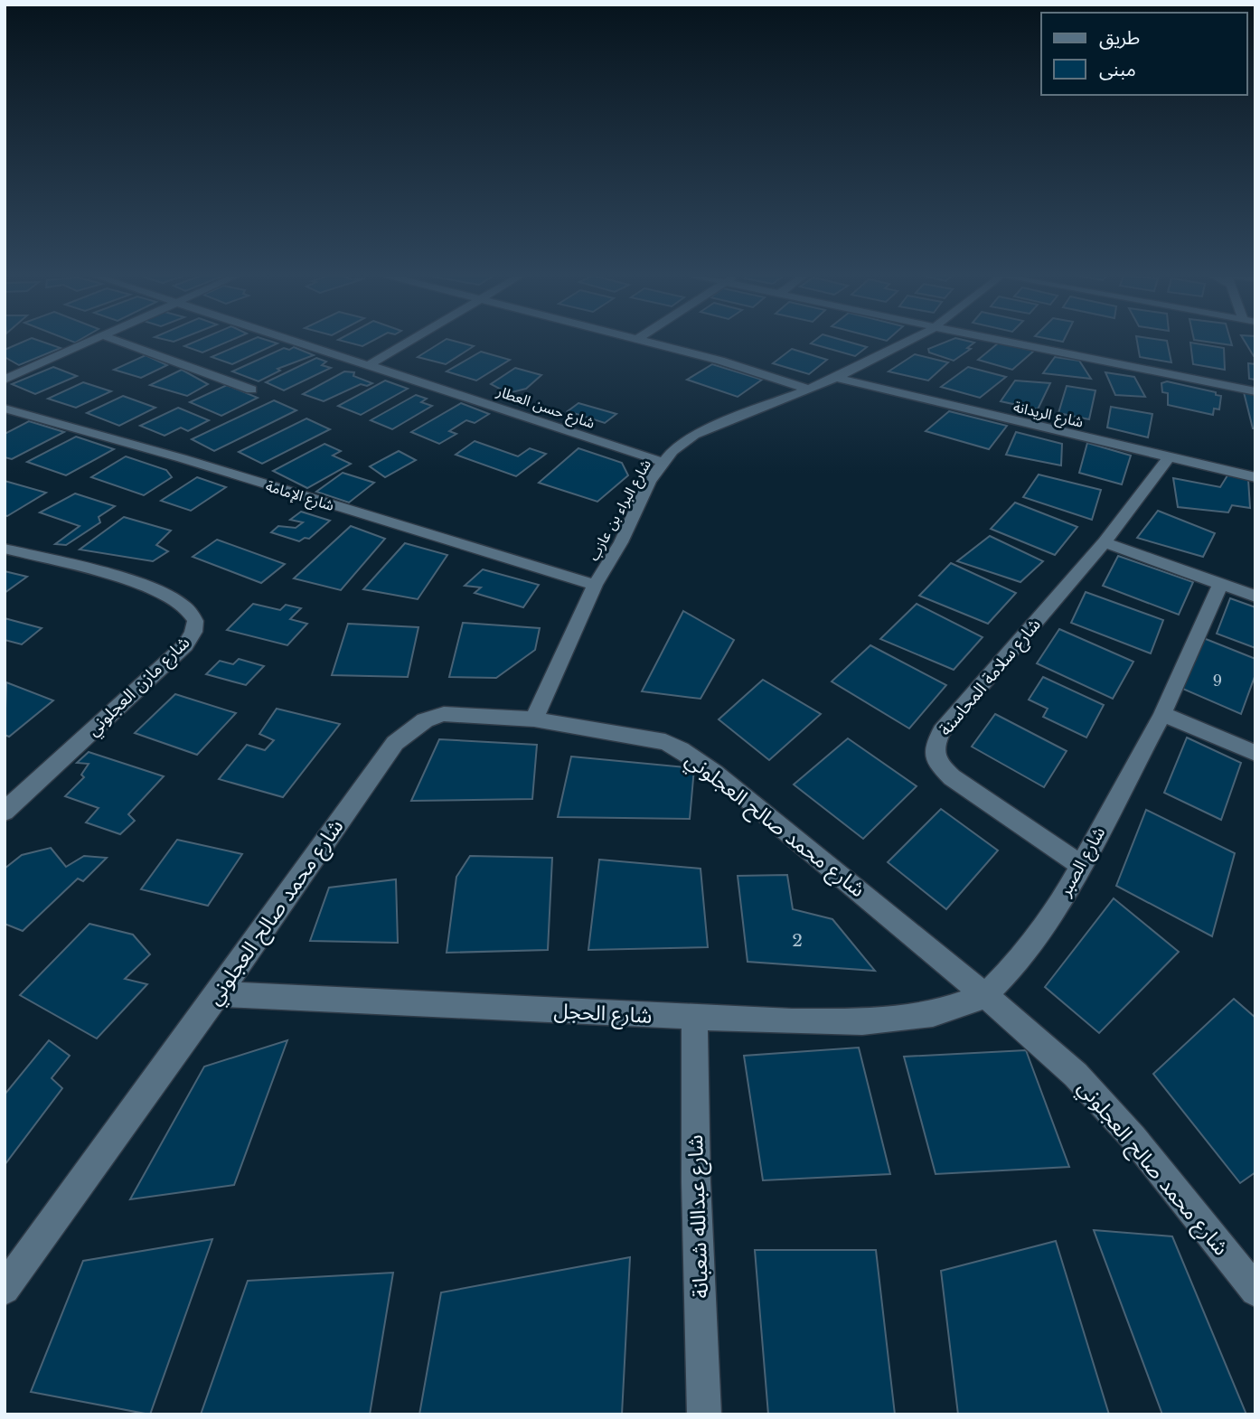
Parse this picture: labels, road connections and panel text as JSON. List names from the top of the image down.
{
  "streets": {
    "street": [
      "شارع حسن العطار",
      "شارع الريدانة",
      "شارع الإمامة",
      "شارع البراء بن عازب",
      "شارع سلامة المحاسنة",
      "شارع مازن العجلوني",
      "شارع محمد صالح العجلوني",
      "شارع الصبر",
      "شارع الحجل",
      "شارع عبدالله شعبانة"
    ]
  },
  "crossings": [
    ["شارع حسن العطار", "شارع البراء بن عازب"],
    ["شارع الريدانة", "شارع البراء بن عازب"],
    ["شارع الريدانة", "شارع سلامة المحاسنة"],
    ["شارع الإمامة", "شارع البراء بن عازب"],
    ["شارع البراء بن عازب", "شارع محمد صالح العجلوني"],
    ["شارع سلامة المحاسنة", "شارع الصبر"],
    ["شارع محمد صالح العجلوني", "شارع الصبر"],
    ["شارع محمد صالح العجلوني", "شارع الحجل"],
    ["شارع الصبر", "شارع الحجل"],
    ["شارع الحجل", "شارع عبدالله شعبانة"]
  ],
  "house_numbers": ["9", "2"],
  "legend": ["طريق", "مبنى"]
}
